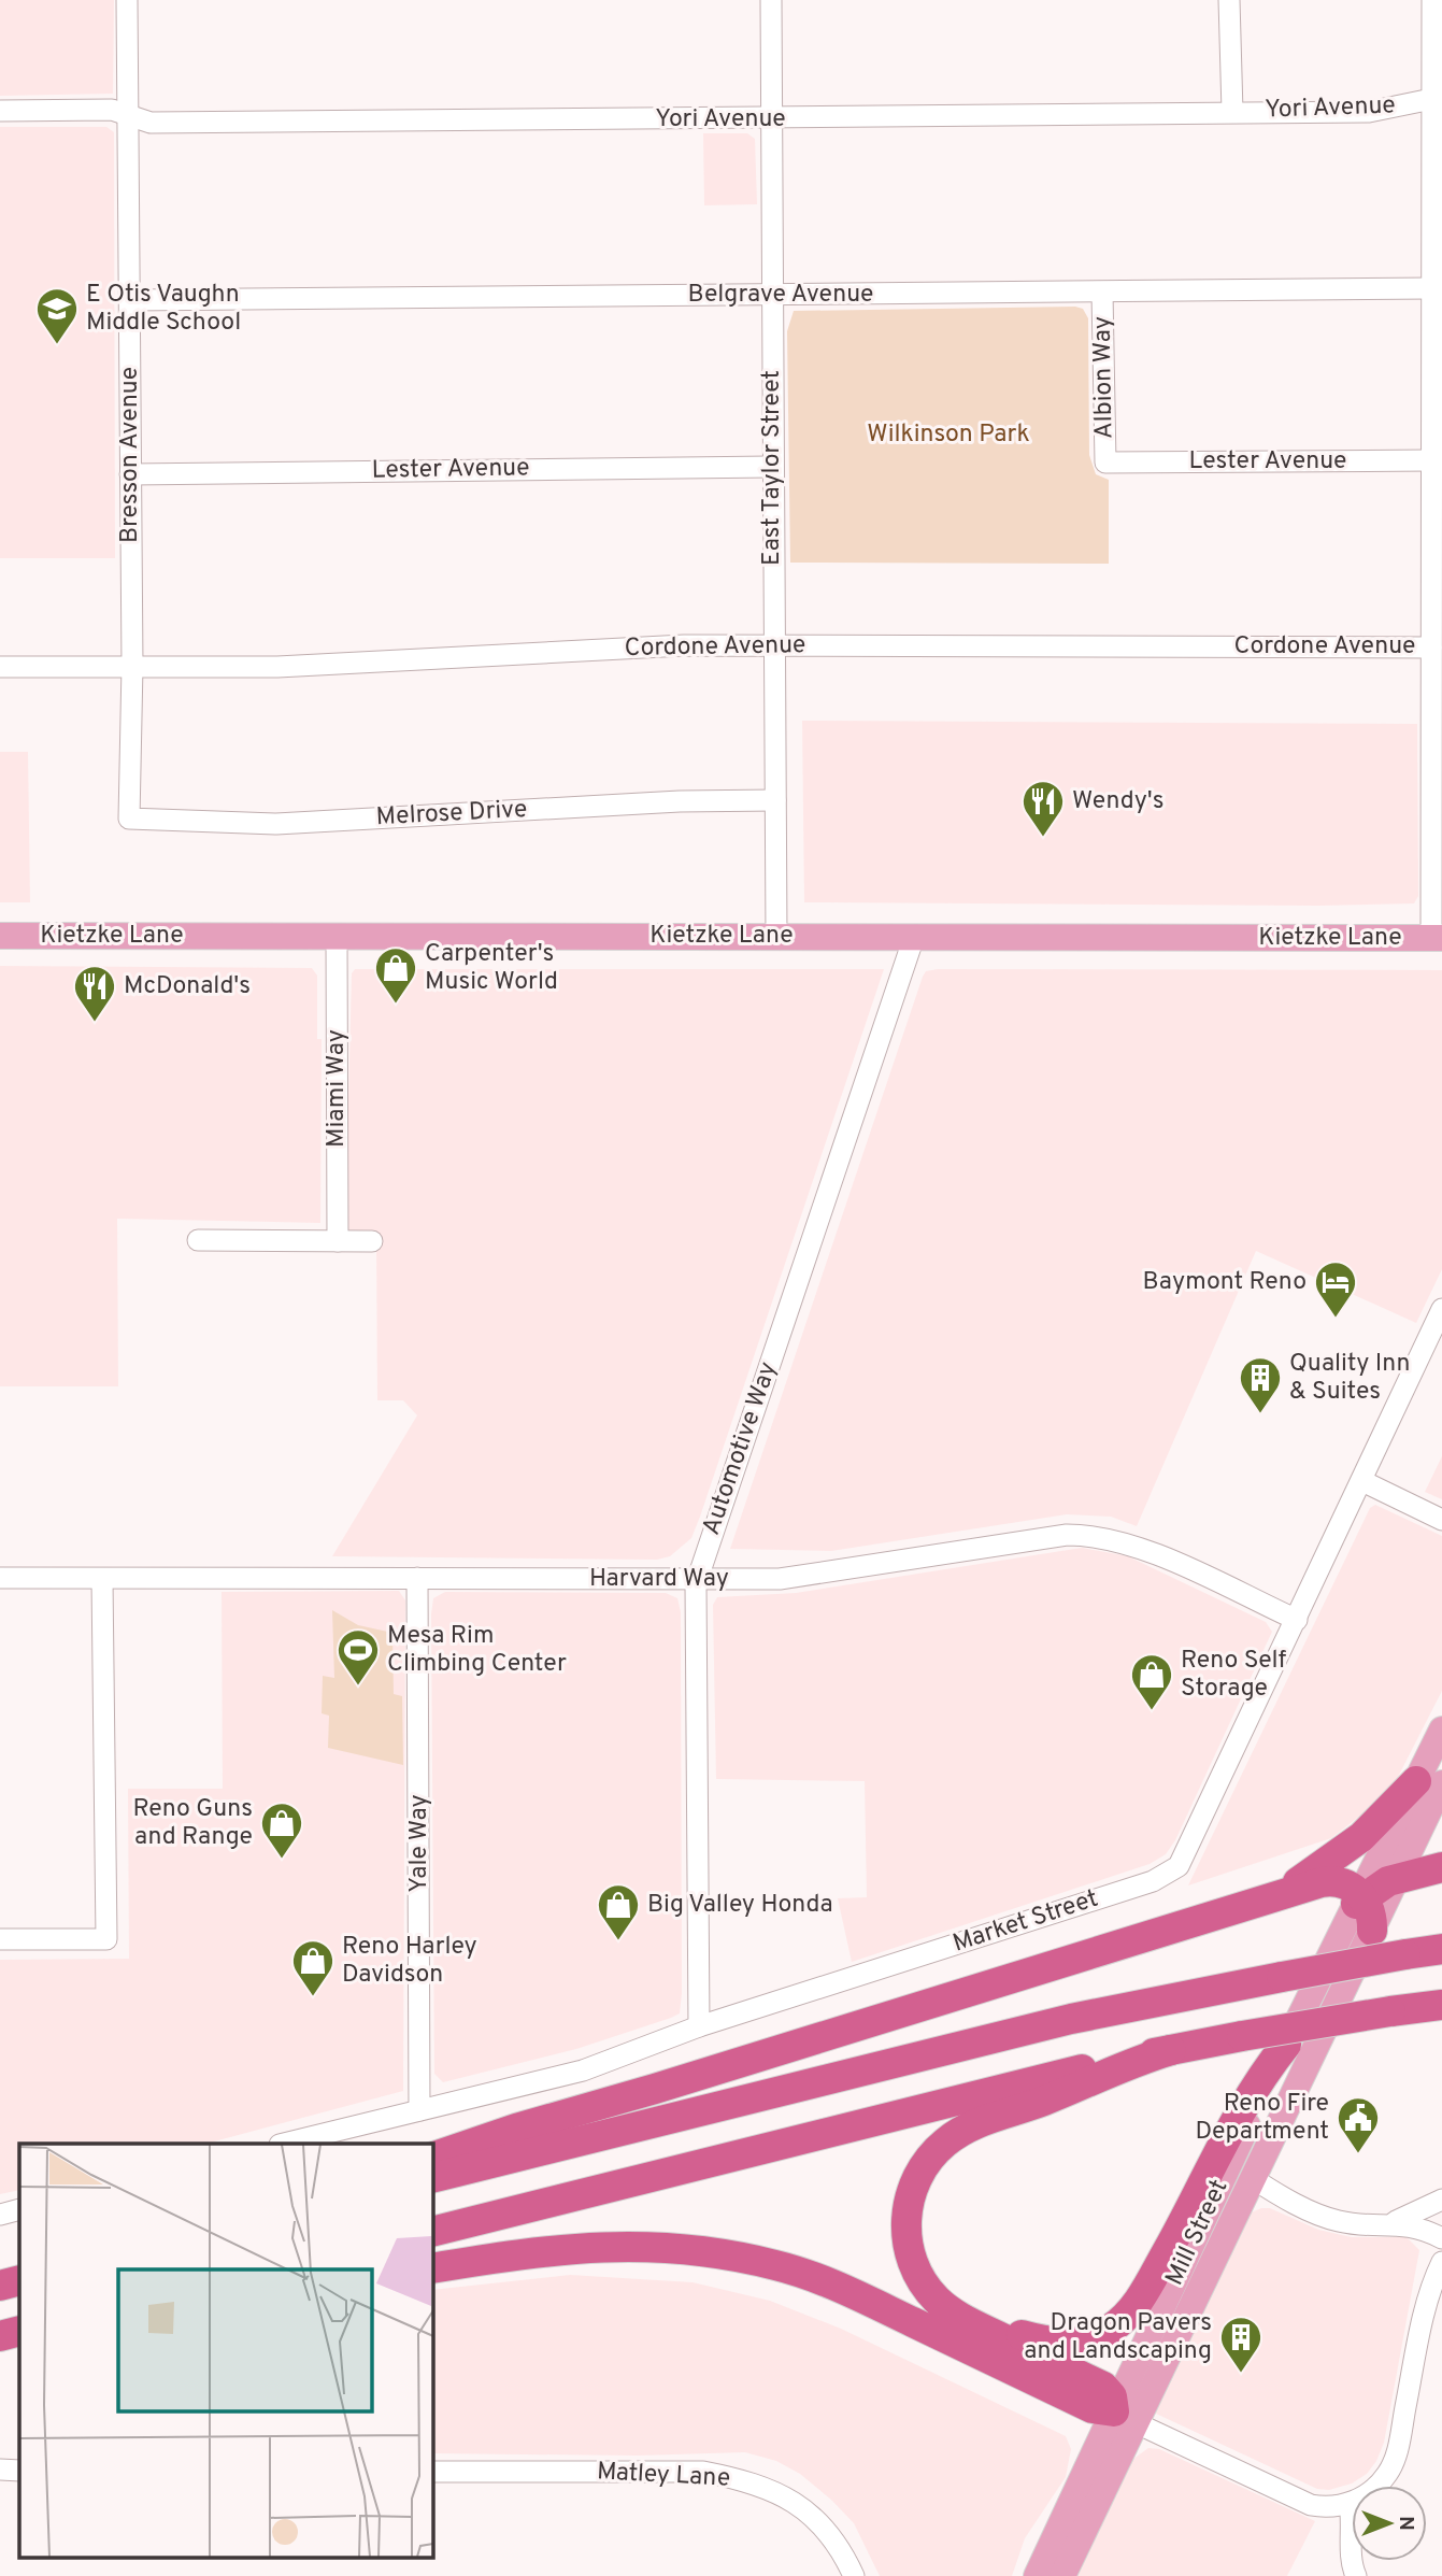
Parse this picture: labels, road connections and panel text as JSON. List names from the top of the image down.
{
  "streets": {
    "main road": ["Kietzke Lane", "Mill Street"],
    "street": [
      "Yori Avenue",
      "Belgrave Avenue",
      "Albion Way",
      "Bresson Avenue",
      "Lester Avenue",
      "East Taylor Street",
      "Cordone Avenue",
      "Melrose Drive",
      "Miami Way",
      "Automotive Way",
      "Harvard Way",
      "Yale Way",
      "Market Street",
      "Matley Lane"
    ]
  },
  "crossings": [
    ["Yori Avenue", "Bresson Avenue"],
    ["Yori Avenue", "East Taylor Street"],
    ["Belgrave Avenue", "Albion Way"],
    ["Belgrave Avenue", "Bresson Avenue"],
    ["Belgrave Avenue", "East Taylor Street"],
    ["Albion Way", "Lester Avenue"],
    ["Bresson Avenue", "Lester Avenue"],
    ["Bresson Avenue", "Cordone Avenue"],
    ["Bresson Avenue", "Melrose Drive"],
    ["Lester Avenue", "East Taylor Street"],
    ["East Taylor Street", "Cordone Avenue"],
    ["East Taylor Street", "Melrose Drive"],
    ["East Taylor Street", "Kietzke Lane"],
    ["Kietzke Lane", "Miami Way"],
    ["Kietzke Lane", "Automotive Way"],
    ["Automotive Way", "Harvard Way"],
    ["Automotive Way", "Market Street"],
    ["Harvard Way", "Yale Way"],
    ["Harvard Way", "Market Street"],
    ["Yale Way", "Market Street"]
  ],
  "parks": ["Wilkinson Park"],
  "places": {
    "school or university": ["E Otis Vaughn Middle School"],
    "restaurant": ["Wendy's", "McDonald's"],
    "shop": [
      "Carpenter's Music World",
      "Reno Self Storage",
      "Reno Guns and Range",
      "Big Valley Honda",
      "Reno Harley Davidson"
    ],
    "hotel": ["Baymont Reno"],
    "building": ["Quality Inn & Suites", "Dragon Pavers and Landscaping"],
    "sports": ["Mesa Rim Climbing Center"],
    "public building": ["Reno Fire Department"]
  },
  "north": "right"
}
